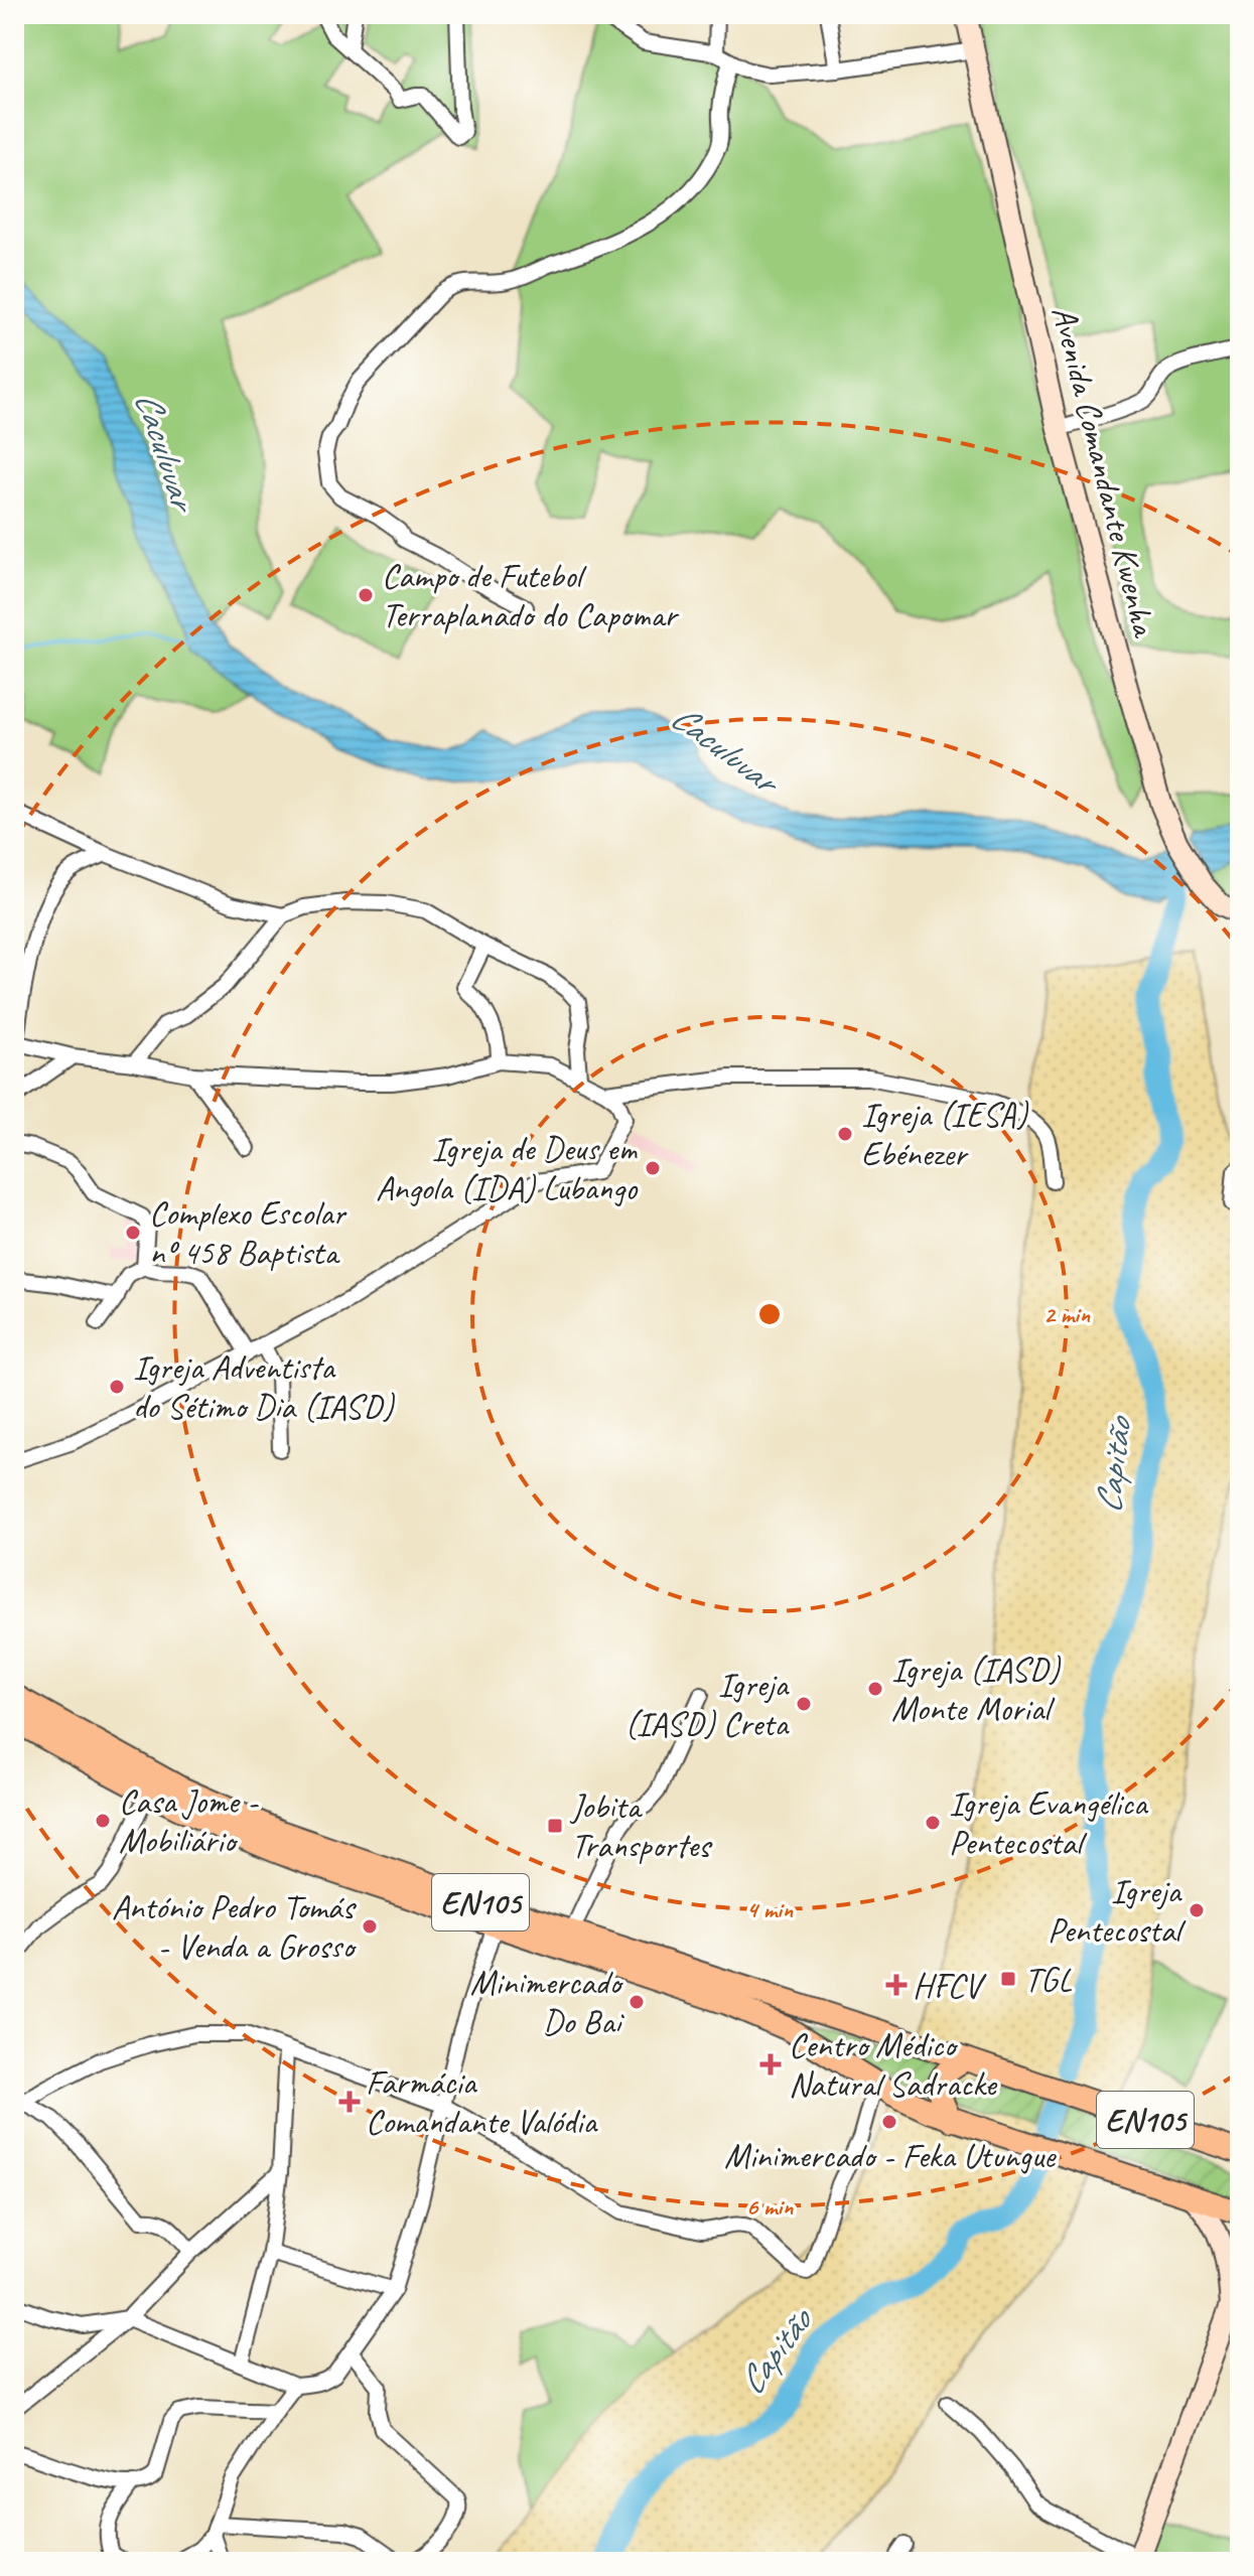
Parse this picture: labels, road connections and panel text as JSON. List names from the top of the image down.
{
  "streets": {
    "main road": ["Avenida Comandante Kwenha", "EN105"]
  },
  "water": ["Caculuvar", "Capitão"],
  "places": {
    "other": [
      "Campo de Futebol Terraplanado do Capomar",
      "Igreja (IESA) Ebénezer",
      "Igreja de Deus em Angola (IDA) Lubango",
      "Complexo Escolar nº 458 Baptista",
      "Igreja Adventista do Sétimo Dia (IASD)",
      "Igreja (IASD) Monte Morial",
      "Igreja (IASD) Creta",
      "Casa Jome - Mobiliário",
      "Igreja Evangélica Pentecostal",
      "Igreja Pentecostal",
      "António Pedro Tomás - Venda a Grosso",
      "Minimercado Do Bai",
      "Minimercado - Feka Utungue"
    ],
    "transit": ["Jobita Transportes", "TGL"],
    "health": ["HFCV", "Centro Médico Natural Sadracke", "Farmácia Comandante Valódia"]
  },
  "rings": ["2 min", "4 min", "6 min"]
}
